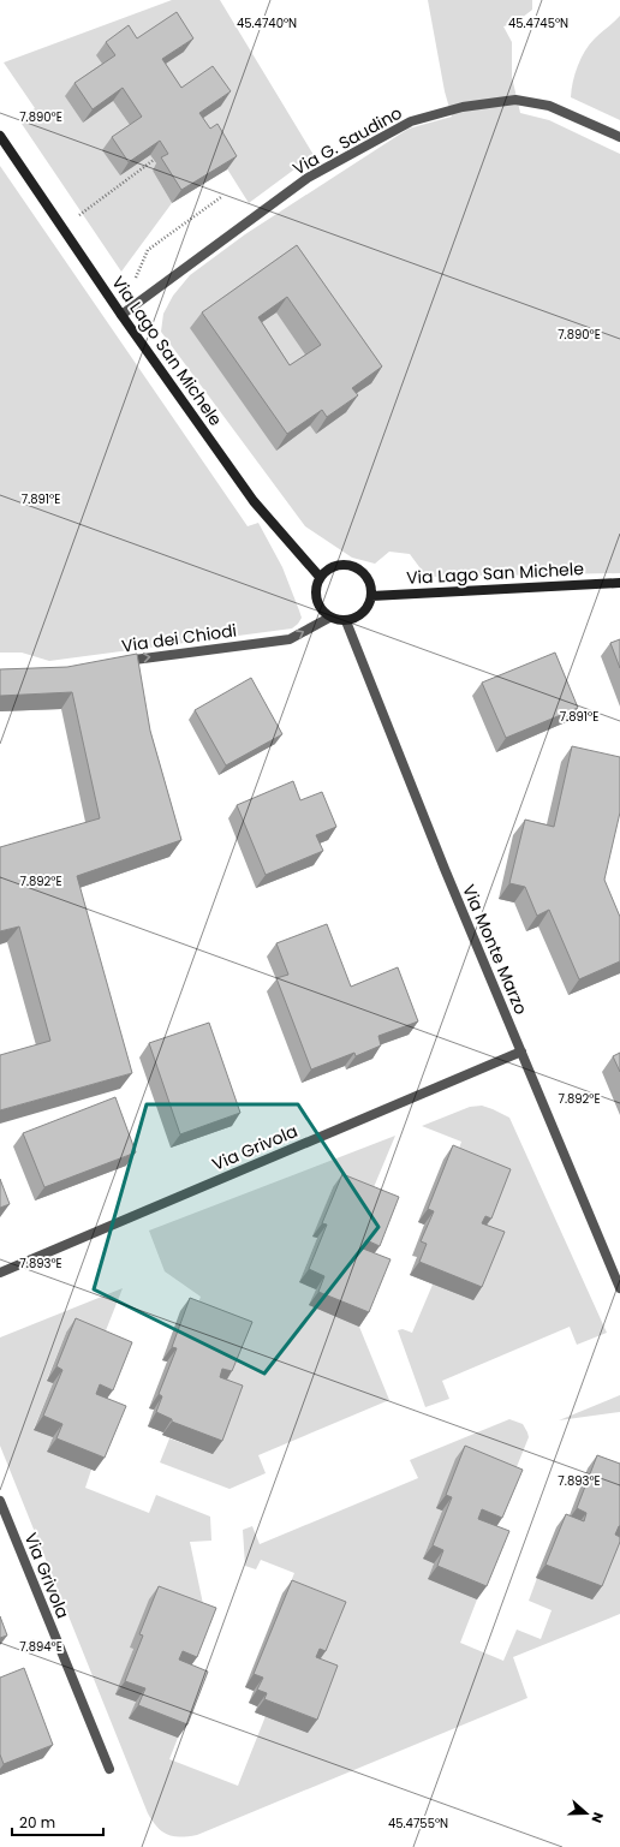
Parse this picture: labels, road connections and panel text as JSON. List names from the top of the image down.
{
  "streets": {
    "main road": ["Via Lago San Michele"],
    "street": [
      "Via G. Saudino",
      "Via dei Chiodi",
      "Via Monte Marzo",
      "Via Grivola"
    ]
  },
  "crossings": [
    ["Via G. Saudino", "Via Lago San Michele"],
    ["Via Lago San Michele", "Via dei Chiodi"],
    ["Via Lago San Michele", "Via Monte Marzo"],
    ["Via dei Chiodi", "Via Monte Marzo"],
    ["Via Monte Marzo", "Via Grivola"]
  ],
  "one_way": ["Via dei Chiodi"],
  "scale_bar": "20 m",
  "north": "right",
  "coordinates": [
    "45.4745°N",
    "45.4740°N",
    "7.890°E",
    "7.891°E",
    "7.892°E",
    "7.893°E",
    "7.894°E",
    "45.4755°N"
  ]
}
